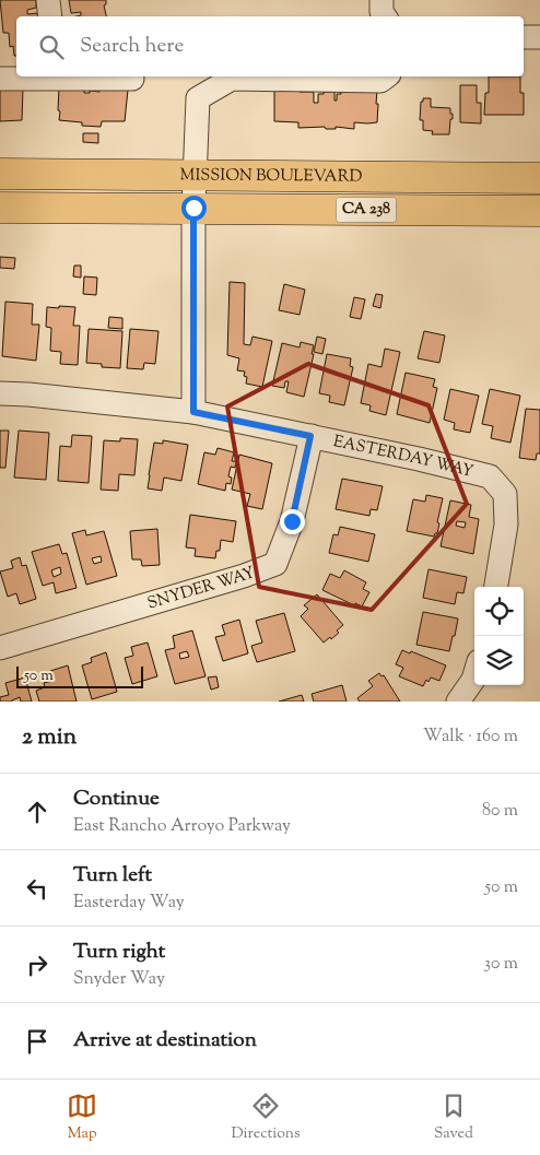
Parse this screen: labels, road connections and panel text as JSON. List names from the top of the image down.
{
  "streets": {
    "main road": ["MISSION BOULEVARD", "CA 238"],
    "street": ["EASTERDAY WAY", "SNYDER WAY"]
  },
  "crossings": [
    ["EASTERDAY WAY", "SNYDER WAY"]
  ],
  "scale_bar": "50 m",
  "page": {
    "search": "Search here",
    "scale": "50 m",
    "heading": ["2 min", "Walk · 160 m"],
    "list": [
      ["Continue", "East Rancho Arroyo Parkway", "80 m"],
      ["Turn left", "Easterday Way", "50 m"],
      ["Turn right", "Snyder Way", "30 m"],
      "Arrive at destination"
    ],
    "nav": ["Map", "Directions", "Saved"]
  }
}
